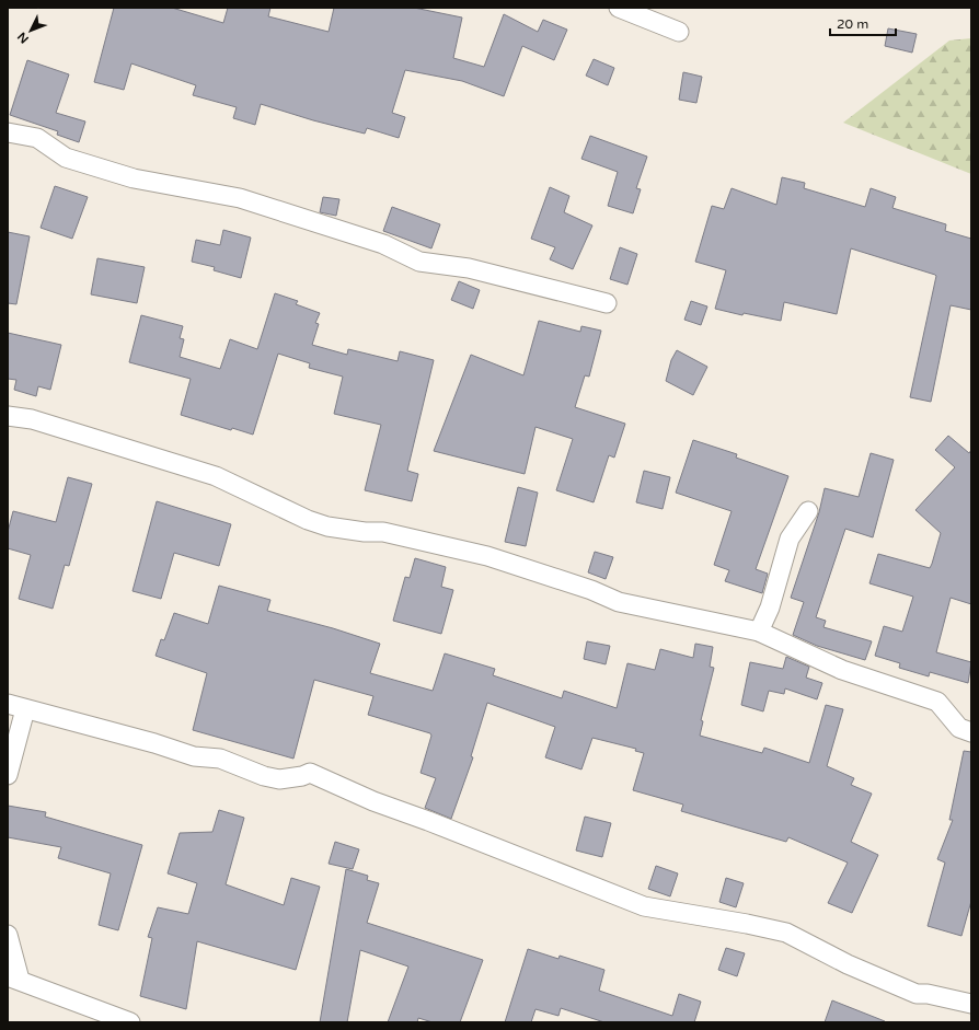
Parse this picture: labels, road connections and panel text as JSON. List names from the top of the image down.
{
  "scale_bar": "20 m",
  "north": "bottom left"
}
